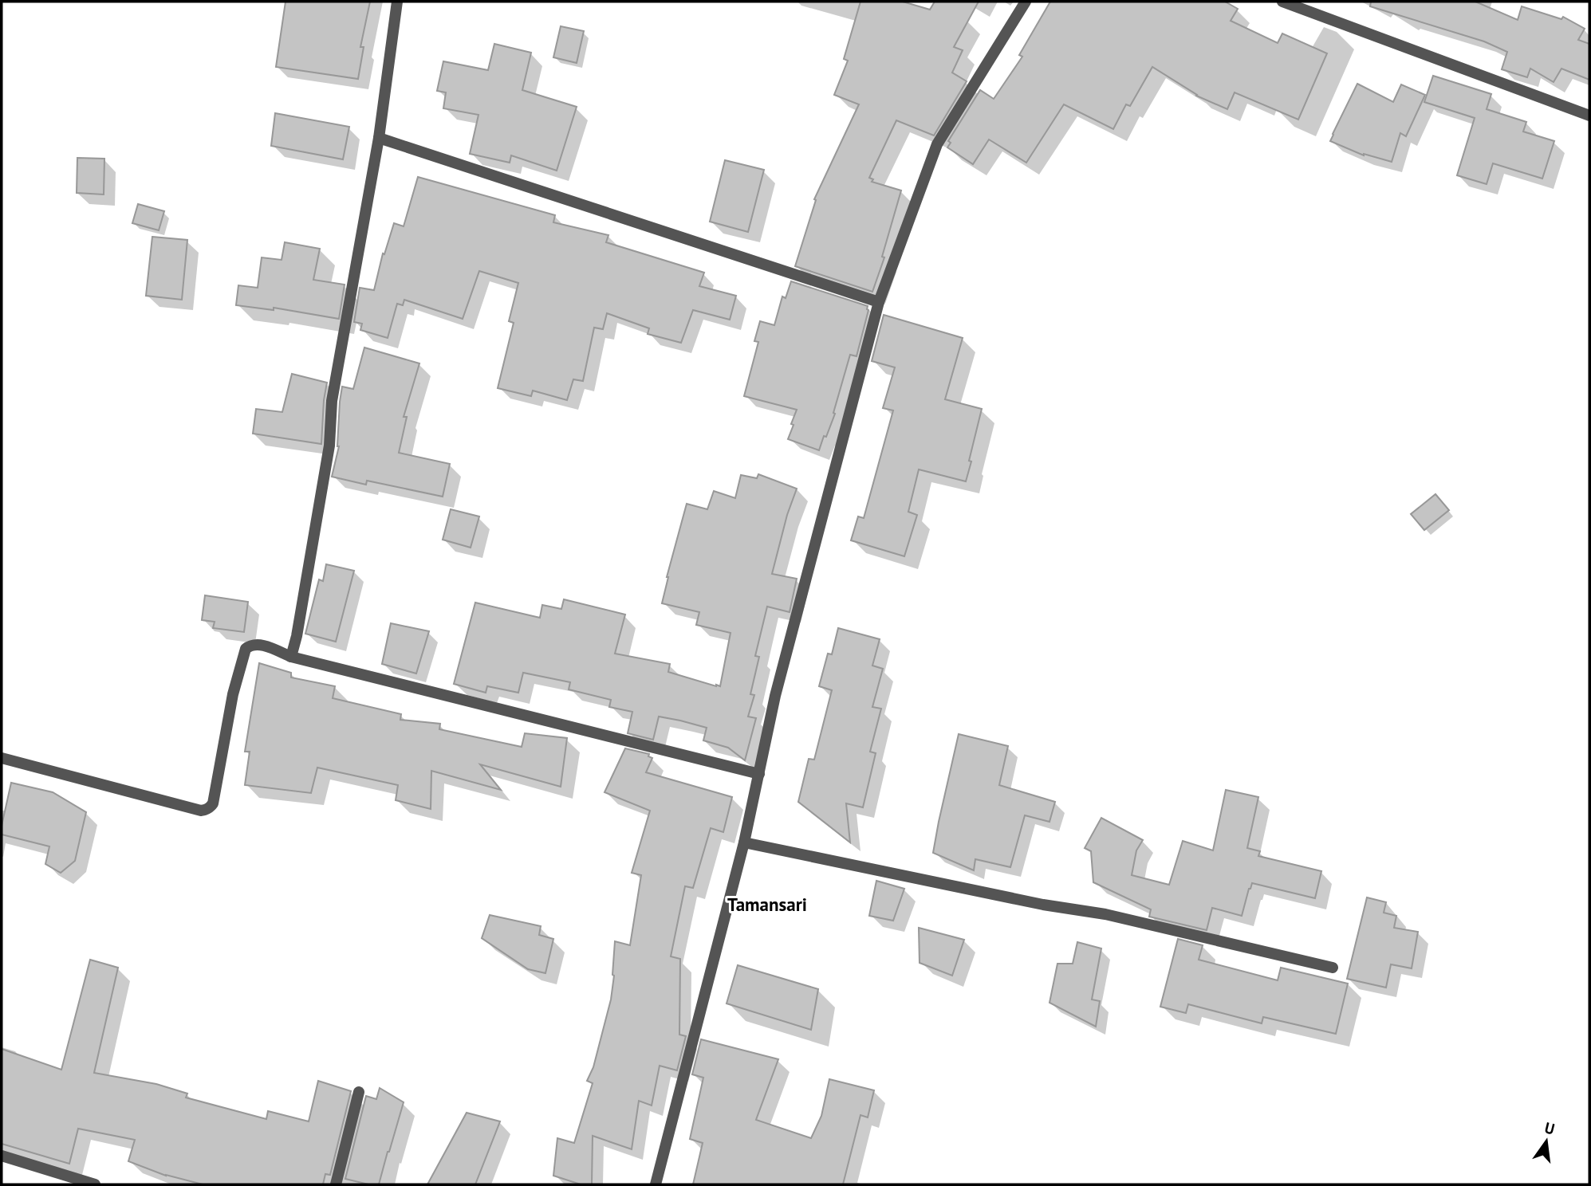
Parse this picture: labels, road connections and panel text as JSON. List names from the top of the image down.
{
  "districts": ["Tamansari"],
  "north": "top"
}
